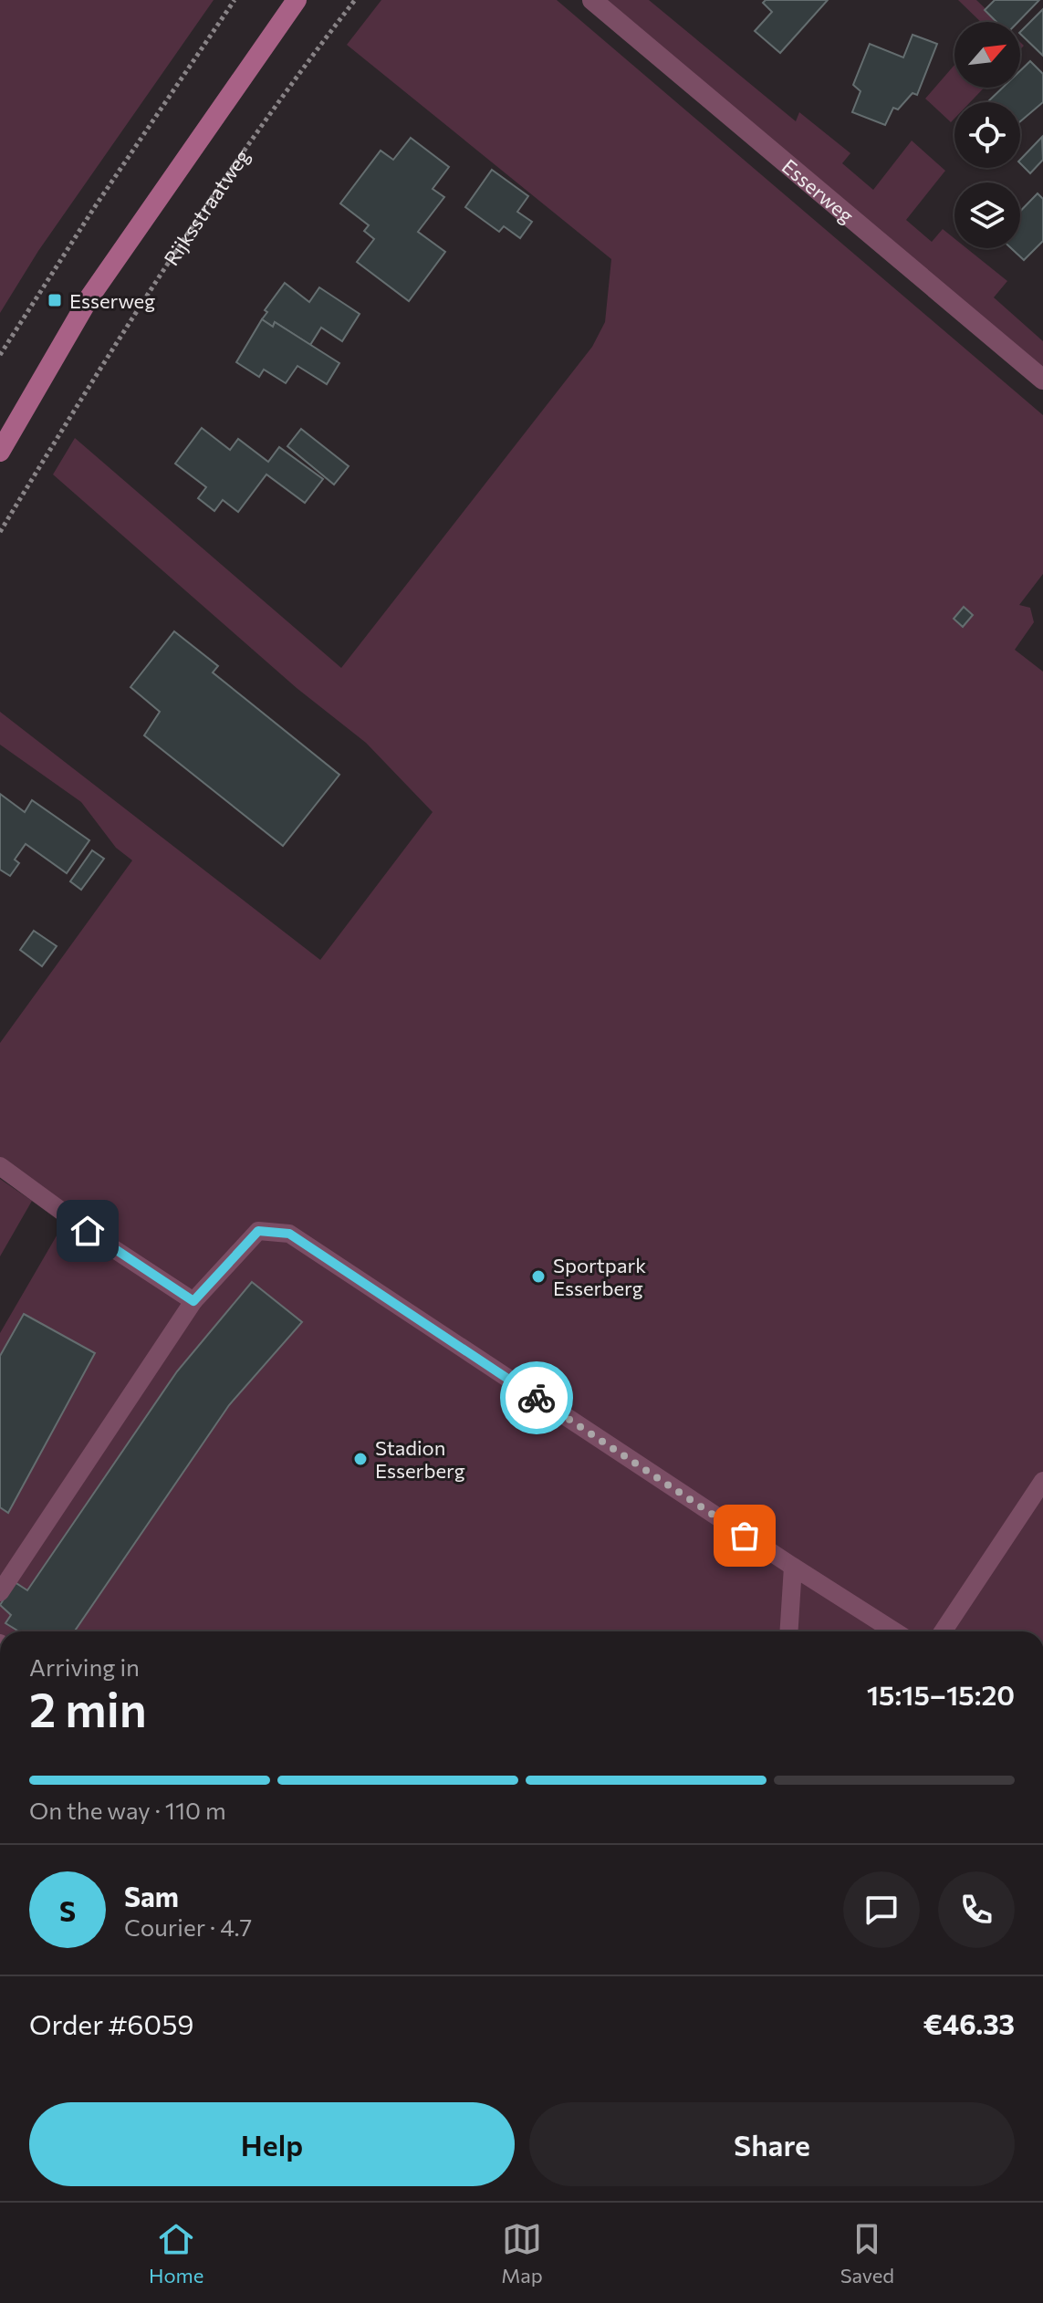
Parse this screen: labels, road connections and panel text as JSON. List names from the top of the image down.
{
  "streets": {
    "street": ["Esserweg"],
    "path": ["Rijksstraatweg"]
  },
  "places": {
    "transit": ["Esserweg"],
    "other": ["Sportpark Esserberg", "Stadion Esserberg"]
  },
  "north": "top right",
  "page": {
    "heading": ["2 min", "Arriving in", "15:15–15:20"],
    "panel": [
      "Sam",
      "Courier · 4.7",
      "Order #6059",
      "€46.33"
    ],
    "bar": "On the way · 110 m",
    "round": "S",
    "buttons": ["Help", "Share"],
    "tabs": ["Home", "Map", "Saved"]
  }
}
